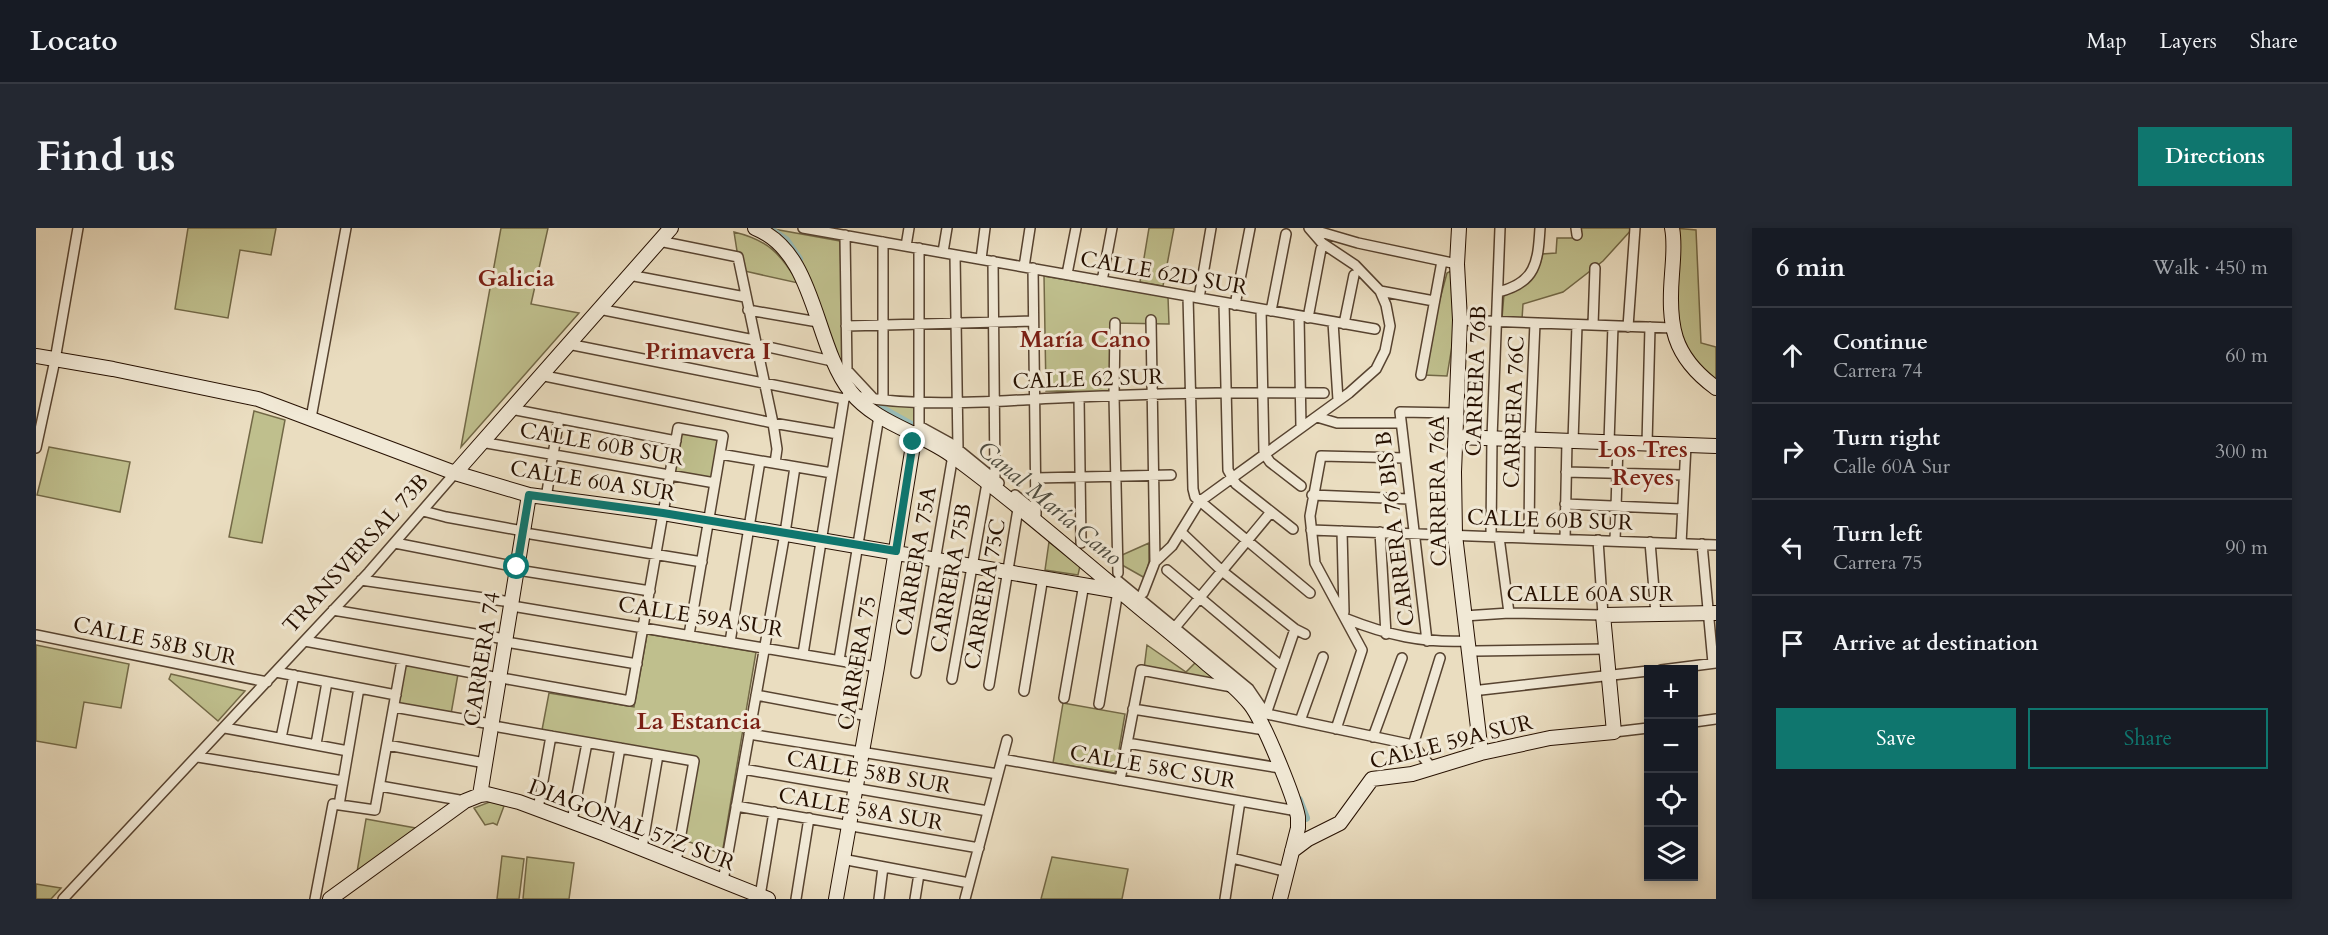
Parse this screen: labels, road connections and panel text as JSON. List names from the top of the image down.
{
  "streets": {
    "street": [
      "CALLE 62D SUR",
      "CALLE 62 SUR",
      "CARRERA 76B",
      "CARRERA 76C",
      "CALLE 60B SUR",
      "CALLE 60A SUR",
      "CARRERA 76A",
      "CARRERA 76 BIS B",
      "TRANSVERSAL 73B",
      "CARRERA 75A",
      "CARRERA 75B",
      "CARRERA 75C",
      "CALLE 59A SUR",
      "CALLE 58B SUR",
      "CARRERA 74",
      "CARRERA 75",
      "CALLE 58C SUR",
      "CALLE 58A SUR",
      "DIAGONAL 57Z SUR"
    ]
  },
  "crossings": [
    ["CALLE 62D SUR", "CARRERA 75A"],
    ["CALLE 62D SUR", "CARRERA 75B"],
    ["CALLE 62D SUR", "CARRERA 75C"],
    ["CALLE 62D SUR", "CARRERA 75"],
    ["CALLE 62 SUR", "TRANSVERSAL 73B"],
    ["CALLE 62 SUR", "CARRERA 75A"],
    ["CALLE 62 SUR", "CARRERA 75B"],
    ["CALLE 62 SUR", "CARRERA 75C"],
    ["CALLE 62 SUR", "CARRERA 75"],
    ["CARRERA 76B", "CALLE 60B SUR"],
    ["CARRERA 76B", "CALLE 60A SUR"],
    ["CARRERA 76C", "CALLE 60B SUR"],
    ["CALLE 60B SUR", "CARRERA 76A"],
    ["CALLE 60B SUR", "CARRERA 76 BIS B"],
    ["CALLE 60B SUR", "TRANSVERSAL 73B"],
    ["CALLE 60A SUR", "CARRERA 76A"],
    ["CALLE 60A SUR", "TRANSVERSAL 73B"],
    ["CALLE 60A SUR", "CARRERA 75A"],
    ["CALLE 60A SUR", "CARRERA 75B"],
    ["CALLE 60A SUR", "CARRERA 75C"],
    ["CALLE 60A SUR", "CARRERA 74"],
    ["CALLE 60A SUR", "CARRERA 75"],
    ["CARRERA 76A", "CARRERA 76 BIS B"],
    ["CARRERA 76A", "CALLE 59A SUR"],
    ["TRANSVERSAL 73B", "CALLE 59A SUR"],
    ["TRANSVERSAL 73B", "CALLE 58B SUR"],
    ["CALLE 59A SUR", "CARRERA 74"],
    ["CALLE 59A SUR", "CARRERA 75"],
    ["CALLE 58B SUR", "CARRERA 75"],
    ["CARRERA 74", "DIAGONAL 57Z SUR"],
    ["CARRERA 75", "CALLE 58A SUR"]
  ],
  "districts": [
    "Galicia",
    "María Cano",
    "Primavera I",
    "Los Tres Reyes",
    "La Estancia"
  ],
  "water": ["Canal María Cano"],
  "page": {
    "header": "Locato",
    "nav": ["Map", "Layers", "Share"],
    "buttons": [
      "Directions",
      ["Save", "Share"]
    ],
    "title": "Find us",
    "heading": ["6 min", "Walk · 450 m"],
    "list": [
      ["Continue", "Carrera 74", "60 m"],
      ["Turn right", "Calle 60A Sur", "300 m"],
      ["Turn left", "Carrera 75", "90 m"],
      "Arrive at destination"
    ],
    "map_buttons": ["+", "−"]
  }
}
